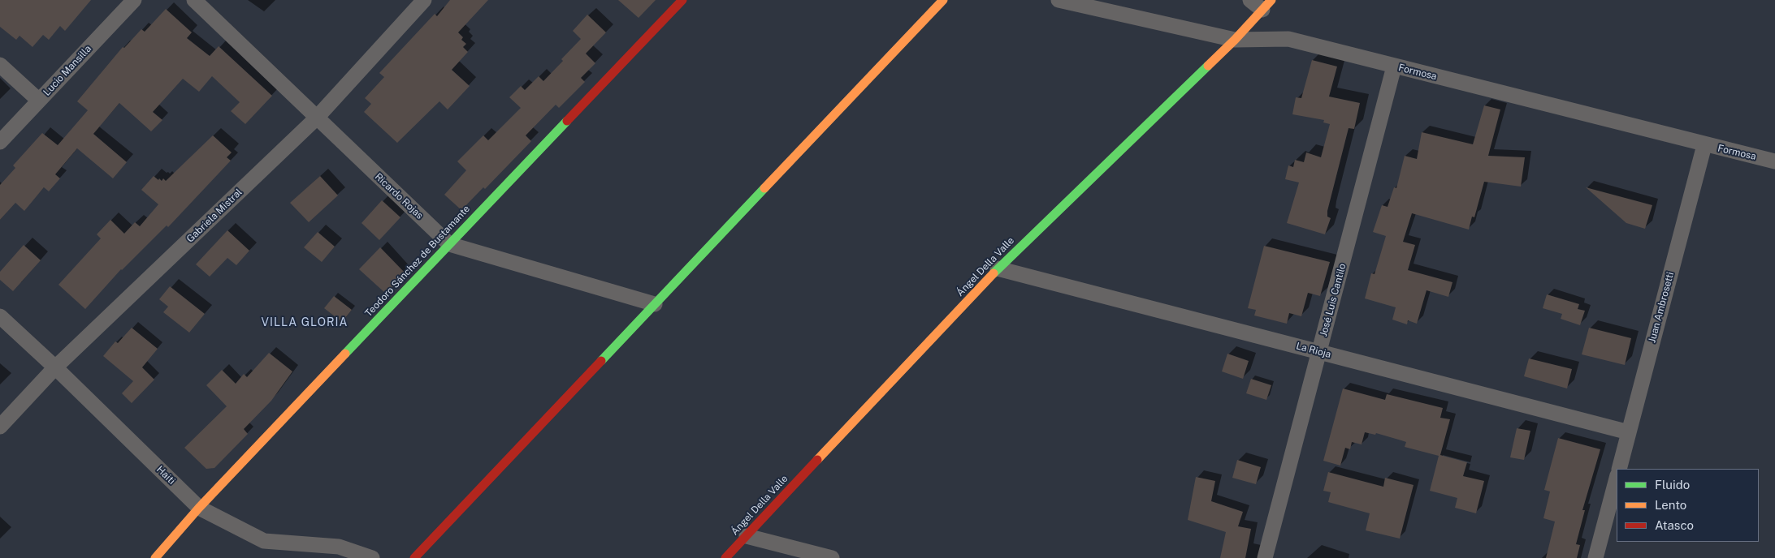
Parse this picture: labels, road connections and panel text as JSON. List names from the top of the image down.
{
  "streets": {
    "street": [
      "Lucio Mansilla",
      "Formosa",
      "Ricardo Rojas",
      "Gabriela Mistral",
      "Teodoro Sánchez de Bustamante",
      "Ángel Della Valle",
      "José Luis Cantilo",
      "Juan Ambrosetti",
      "La Rioja",
      "Haiti"
    ]
  },
  "crossings": [
    ["Formosa", "Ángel Della Valle"],
    ["Formosa", "José Luis Cantilo"],
    ["Formosa", "Juan Ambrosetti"],
    ["Ricardo Rojas", "Gabriela Mistral"],
    ["Ricardo Rojas", "Teodoro Sánchez de Bustamante"],
    ["Gabriela Mistral", "Haiti"],
    ["Teodoro Sánchez de Bustamante", "Haiti"],
    ["Ángel Della Valle", "La Rioja"],
    ["José Luis Cantilo", "La Rioja"],
    ["Juan Ambrosetti", "La Rioja"]
  ],
  "districts": ["VILLA GLORIA"],
  "legend": ["Fluido", "Lento", "Atasco"]
}
